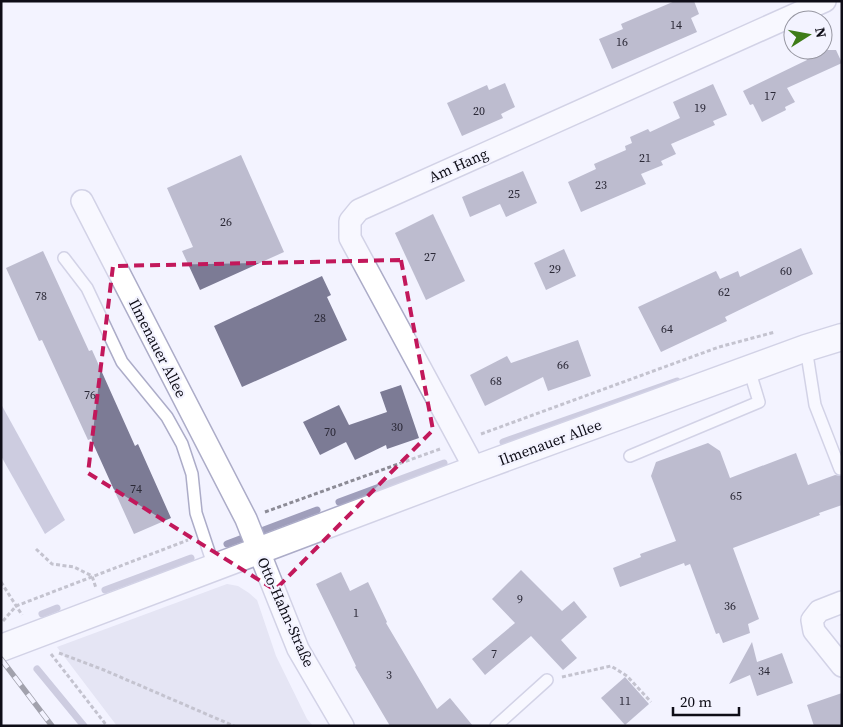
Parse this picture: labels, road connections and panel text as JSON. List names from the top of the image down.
{
  "streets": {
    "street": ["Am Hang", "Ilmenauer Allee", "Otto-Hahn-Straße"]
  },
  "crossings": [
    ["Am Hang", "Ilmenauer Allee"],
    ["Ilmenauer Allee", "Otto-Hahn-Straße"]
  ],
  "house_numbers": [
    "14",
    "16",
    "17",
    "19",
    "20",
    "21",
    "23",
    "25",
    "26",
    "27",
    "29",
    "60",
    "62",
    "78",
    "28",
    "64",
    "66",
    "68",
    "76",
    "30",
    "70",
    "74",
    "65",
    "9",
    "36",
    "1",
    "7",
    "34",
    "3",
    "11"
  ],
  "scale_bar": "20 m",
  "north": "right"
}
